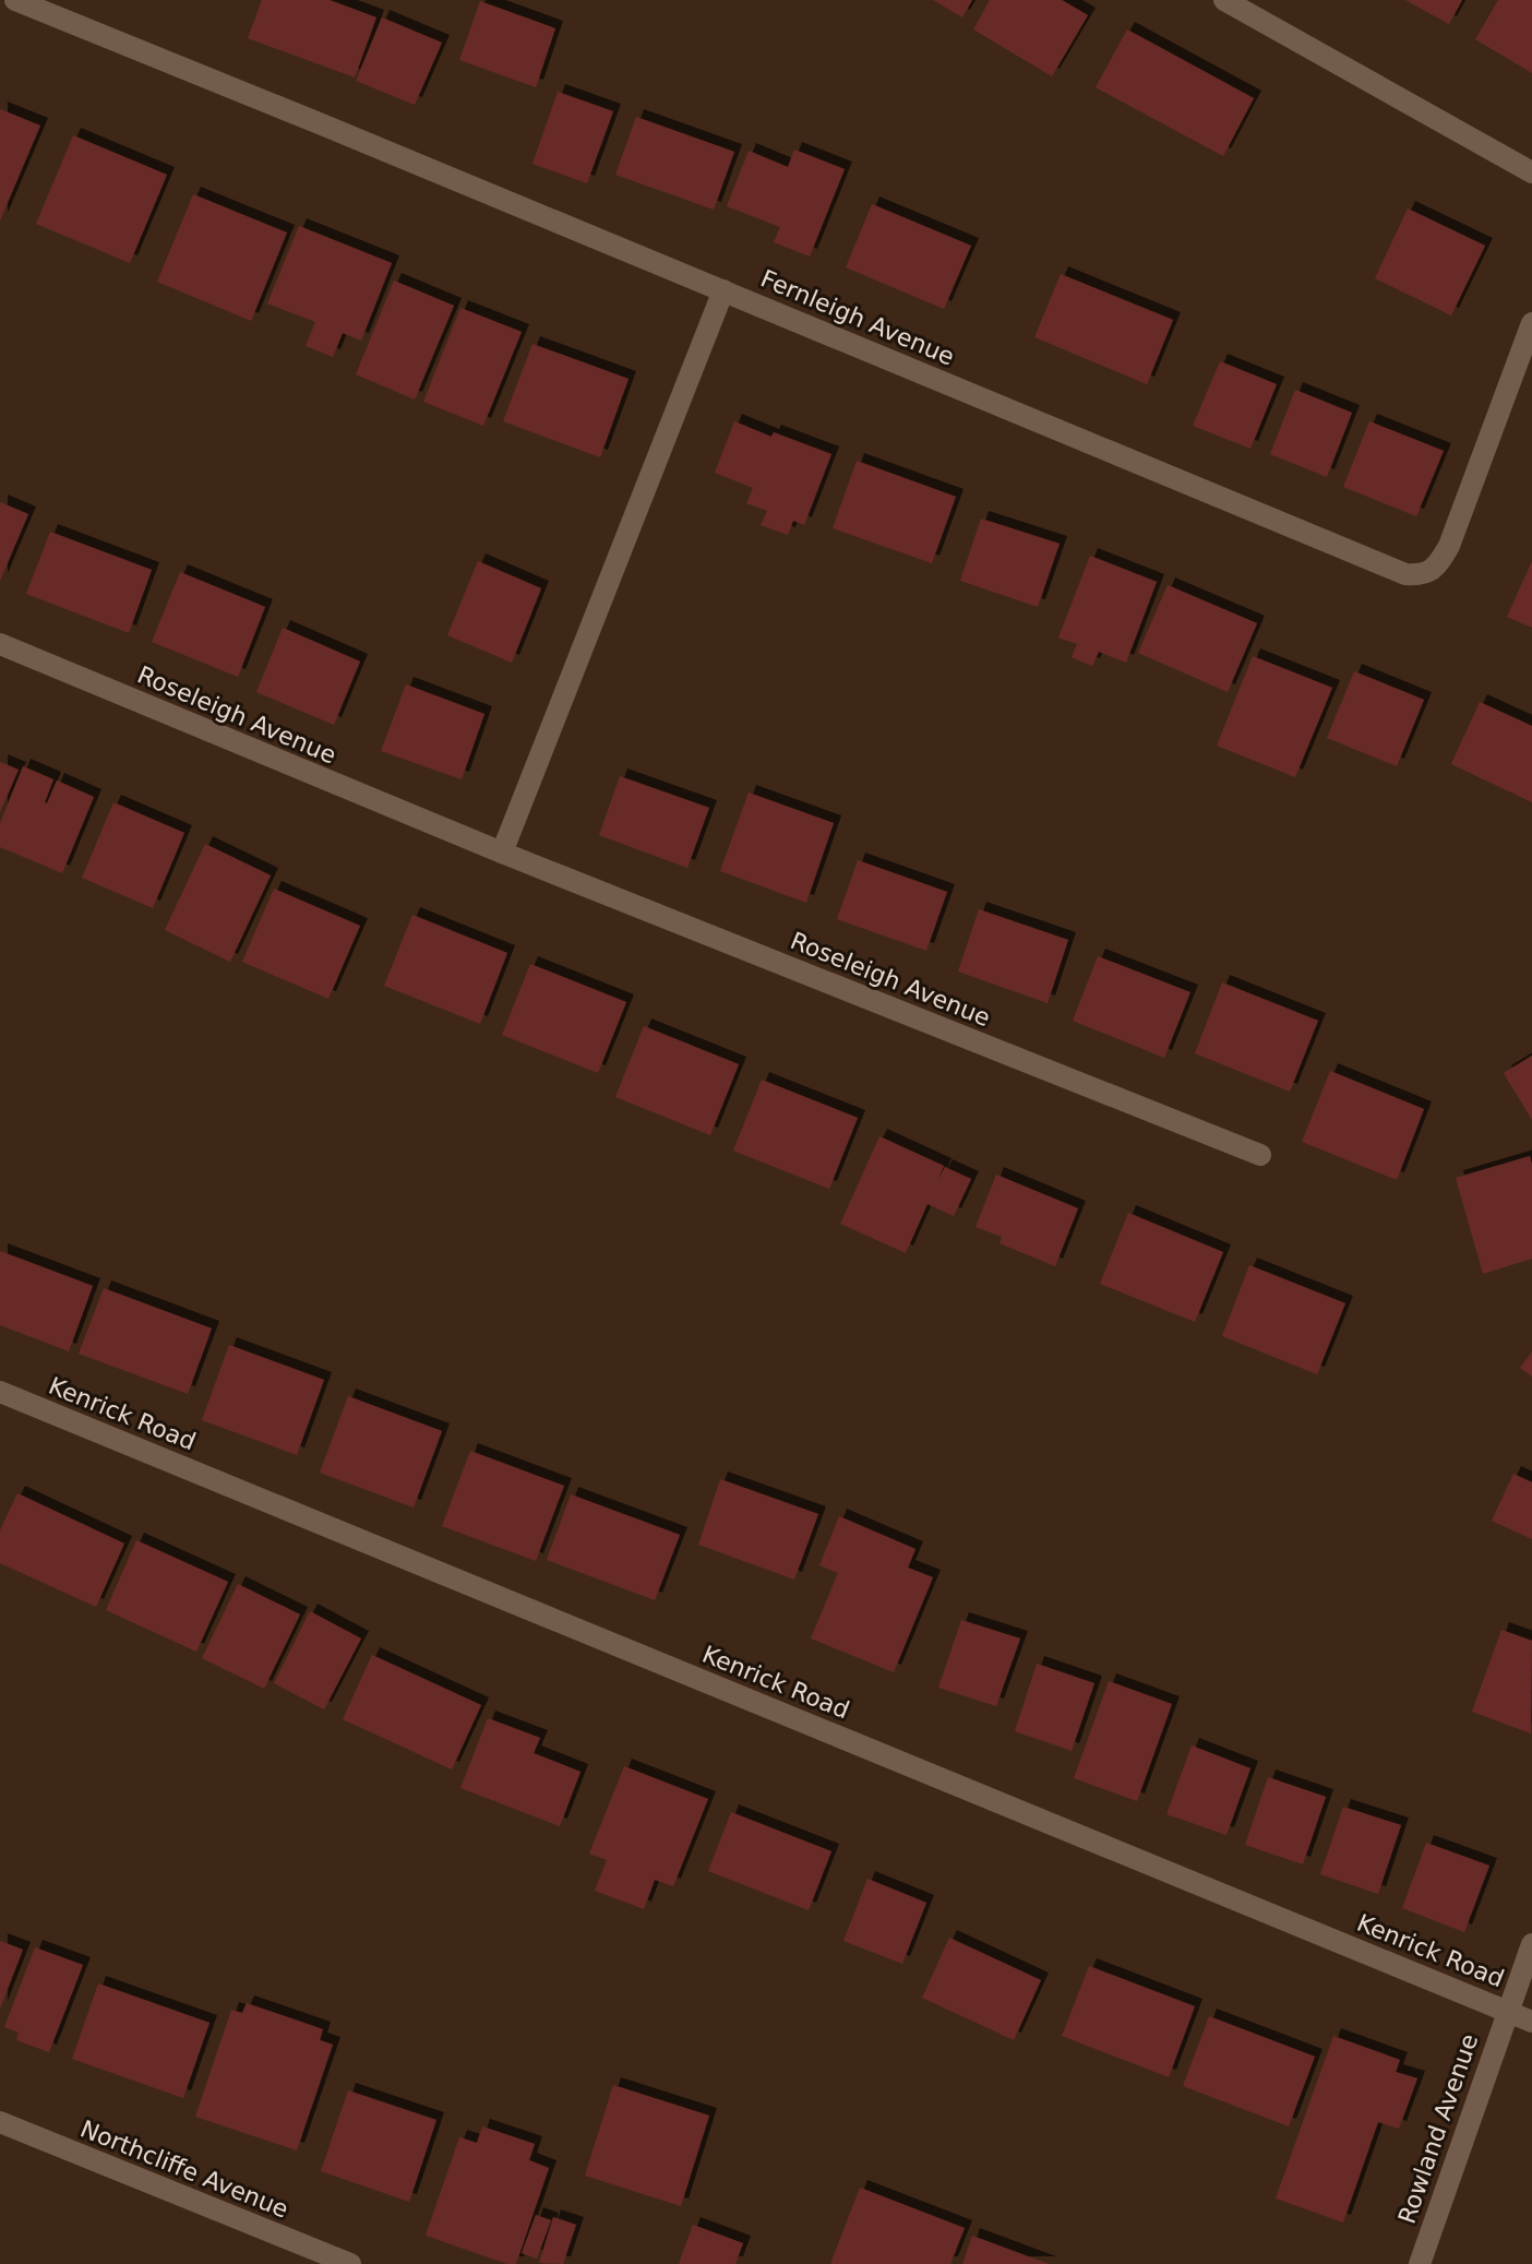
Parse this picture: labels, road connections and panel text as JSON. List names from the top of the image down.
{
  "streets": {
    "street": [
      "Fernleigh Avenue",
      "Roseleigh Avenue",
      "Kenrick Road",
      "Rowland Avenue",
      "Northcliffe Avenue"
    ]
  },
  "crossings": [
    ["Kenrick Road", "Rowland Avenue"]
  ]
}
